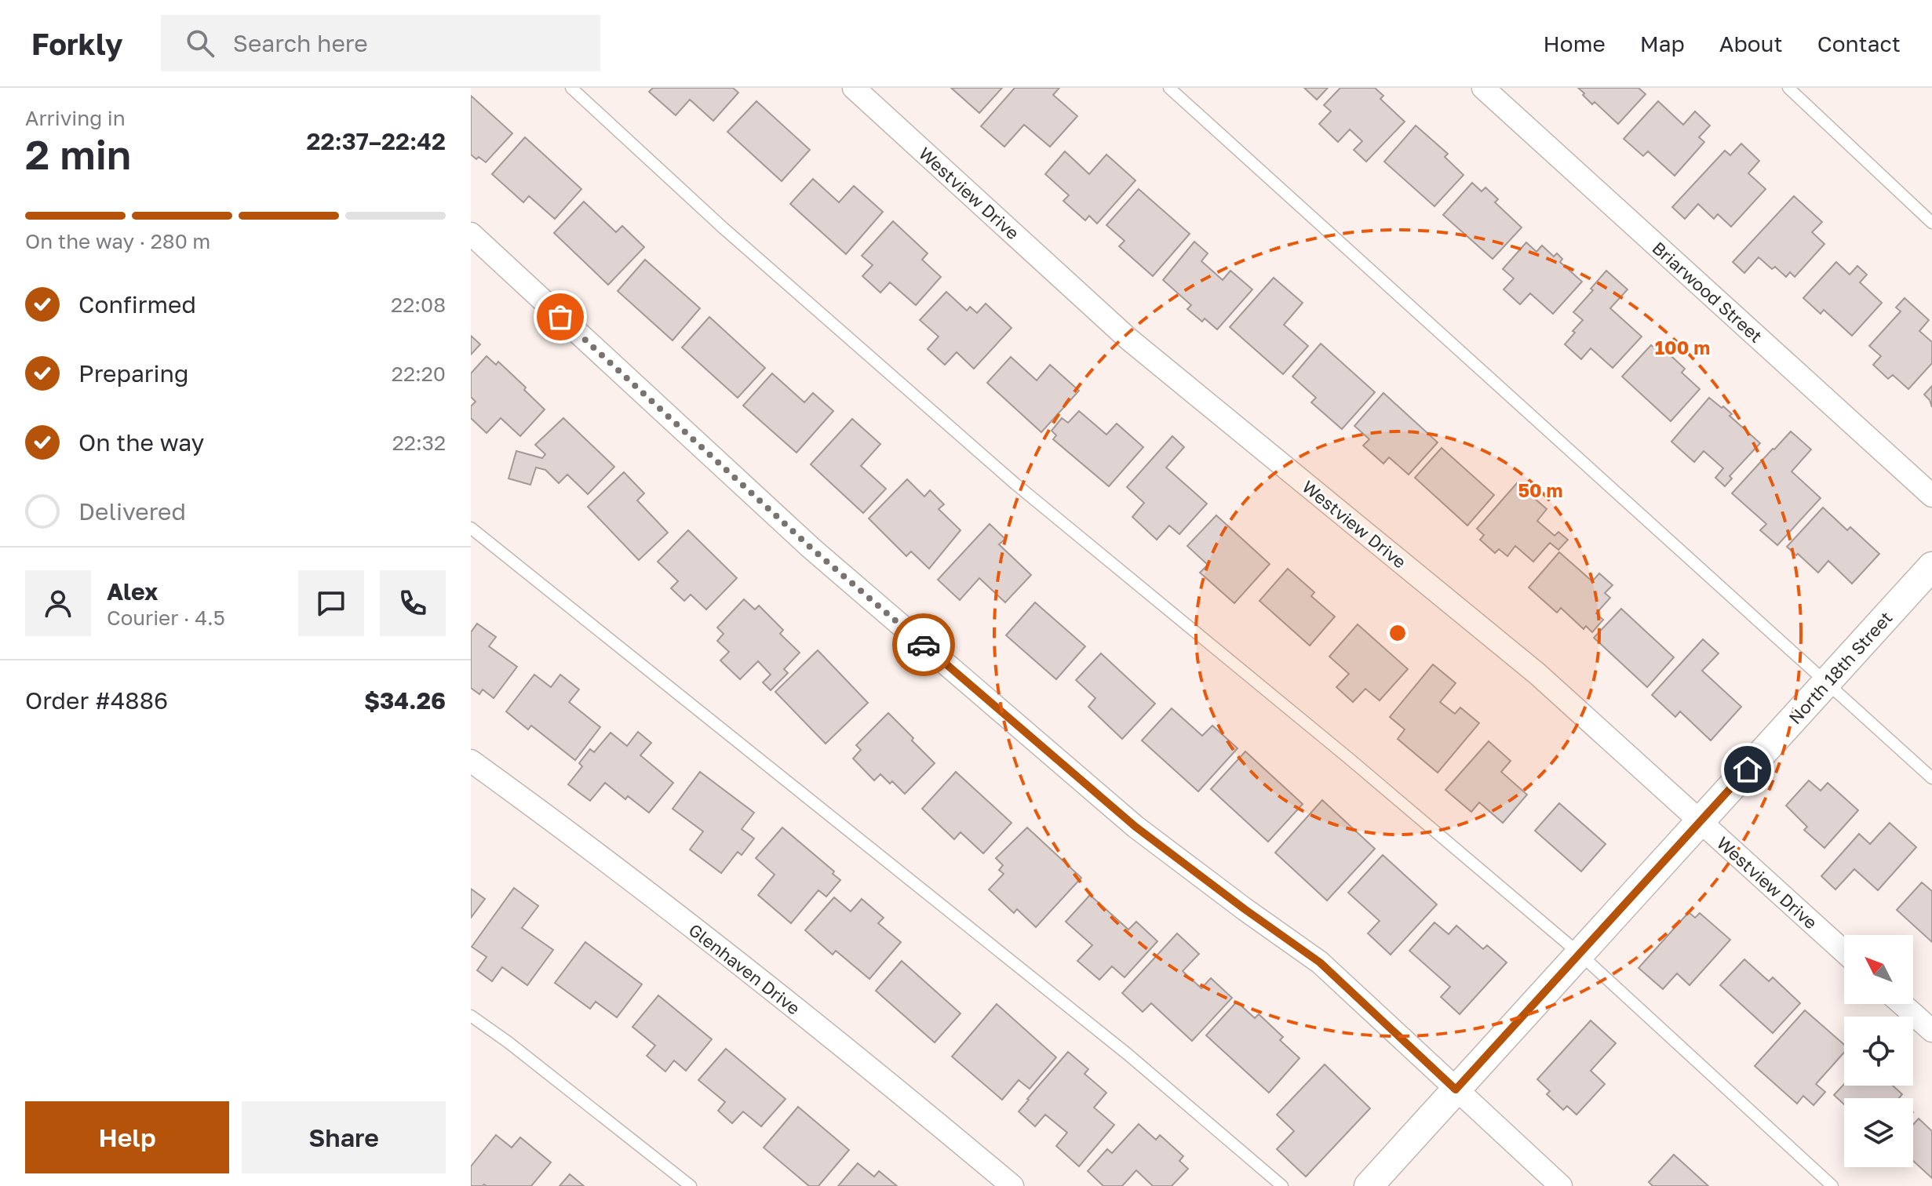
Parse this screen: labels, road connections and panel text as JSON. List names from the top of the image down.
{
  "streets": {
    "street": [
      "Westview Drive",
      "Briarwood Street",
      "North 18th Street",
      "Glenhaven Drive"
    ]
  },
  "crossings": [
    ["Westview Drive", "North 18th Street"]
  ],
  "north": "top left",
  "page": {
    "header": "Forkly",
    "search": "Search here",
    "nav": [
      "Home",
      "Map",
      "About",
      "Contact"
    ],
    "heading": ["2 min", "Arriving in", "22:37–22:42"],
    "panel": [
      "Alex",
      "Courier · 4.5",
      "Order #4886",
      "$34.26"
    ],
    "bar": "On the way · 280 m",
    "list": [
      ["Confirmed", "22:08"],
      ["Preparing", "22:20"],
      ["On the way", "22:32"],
      "Delivered"
    ],
    "buttons": ["Help", "Share"]
  },
  "rings": ["100 m", "50 m"]
}
